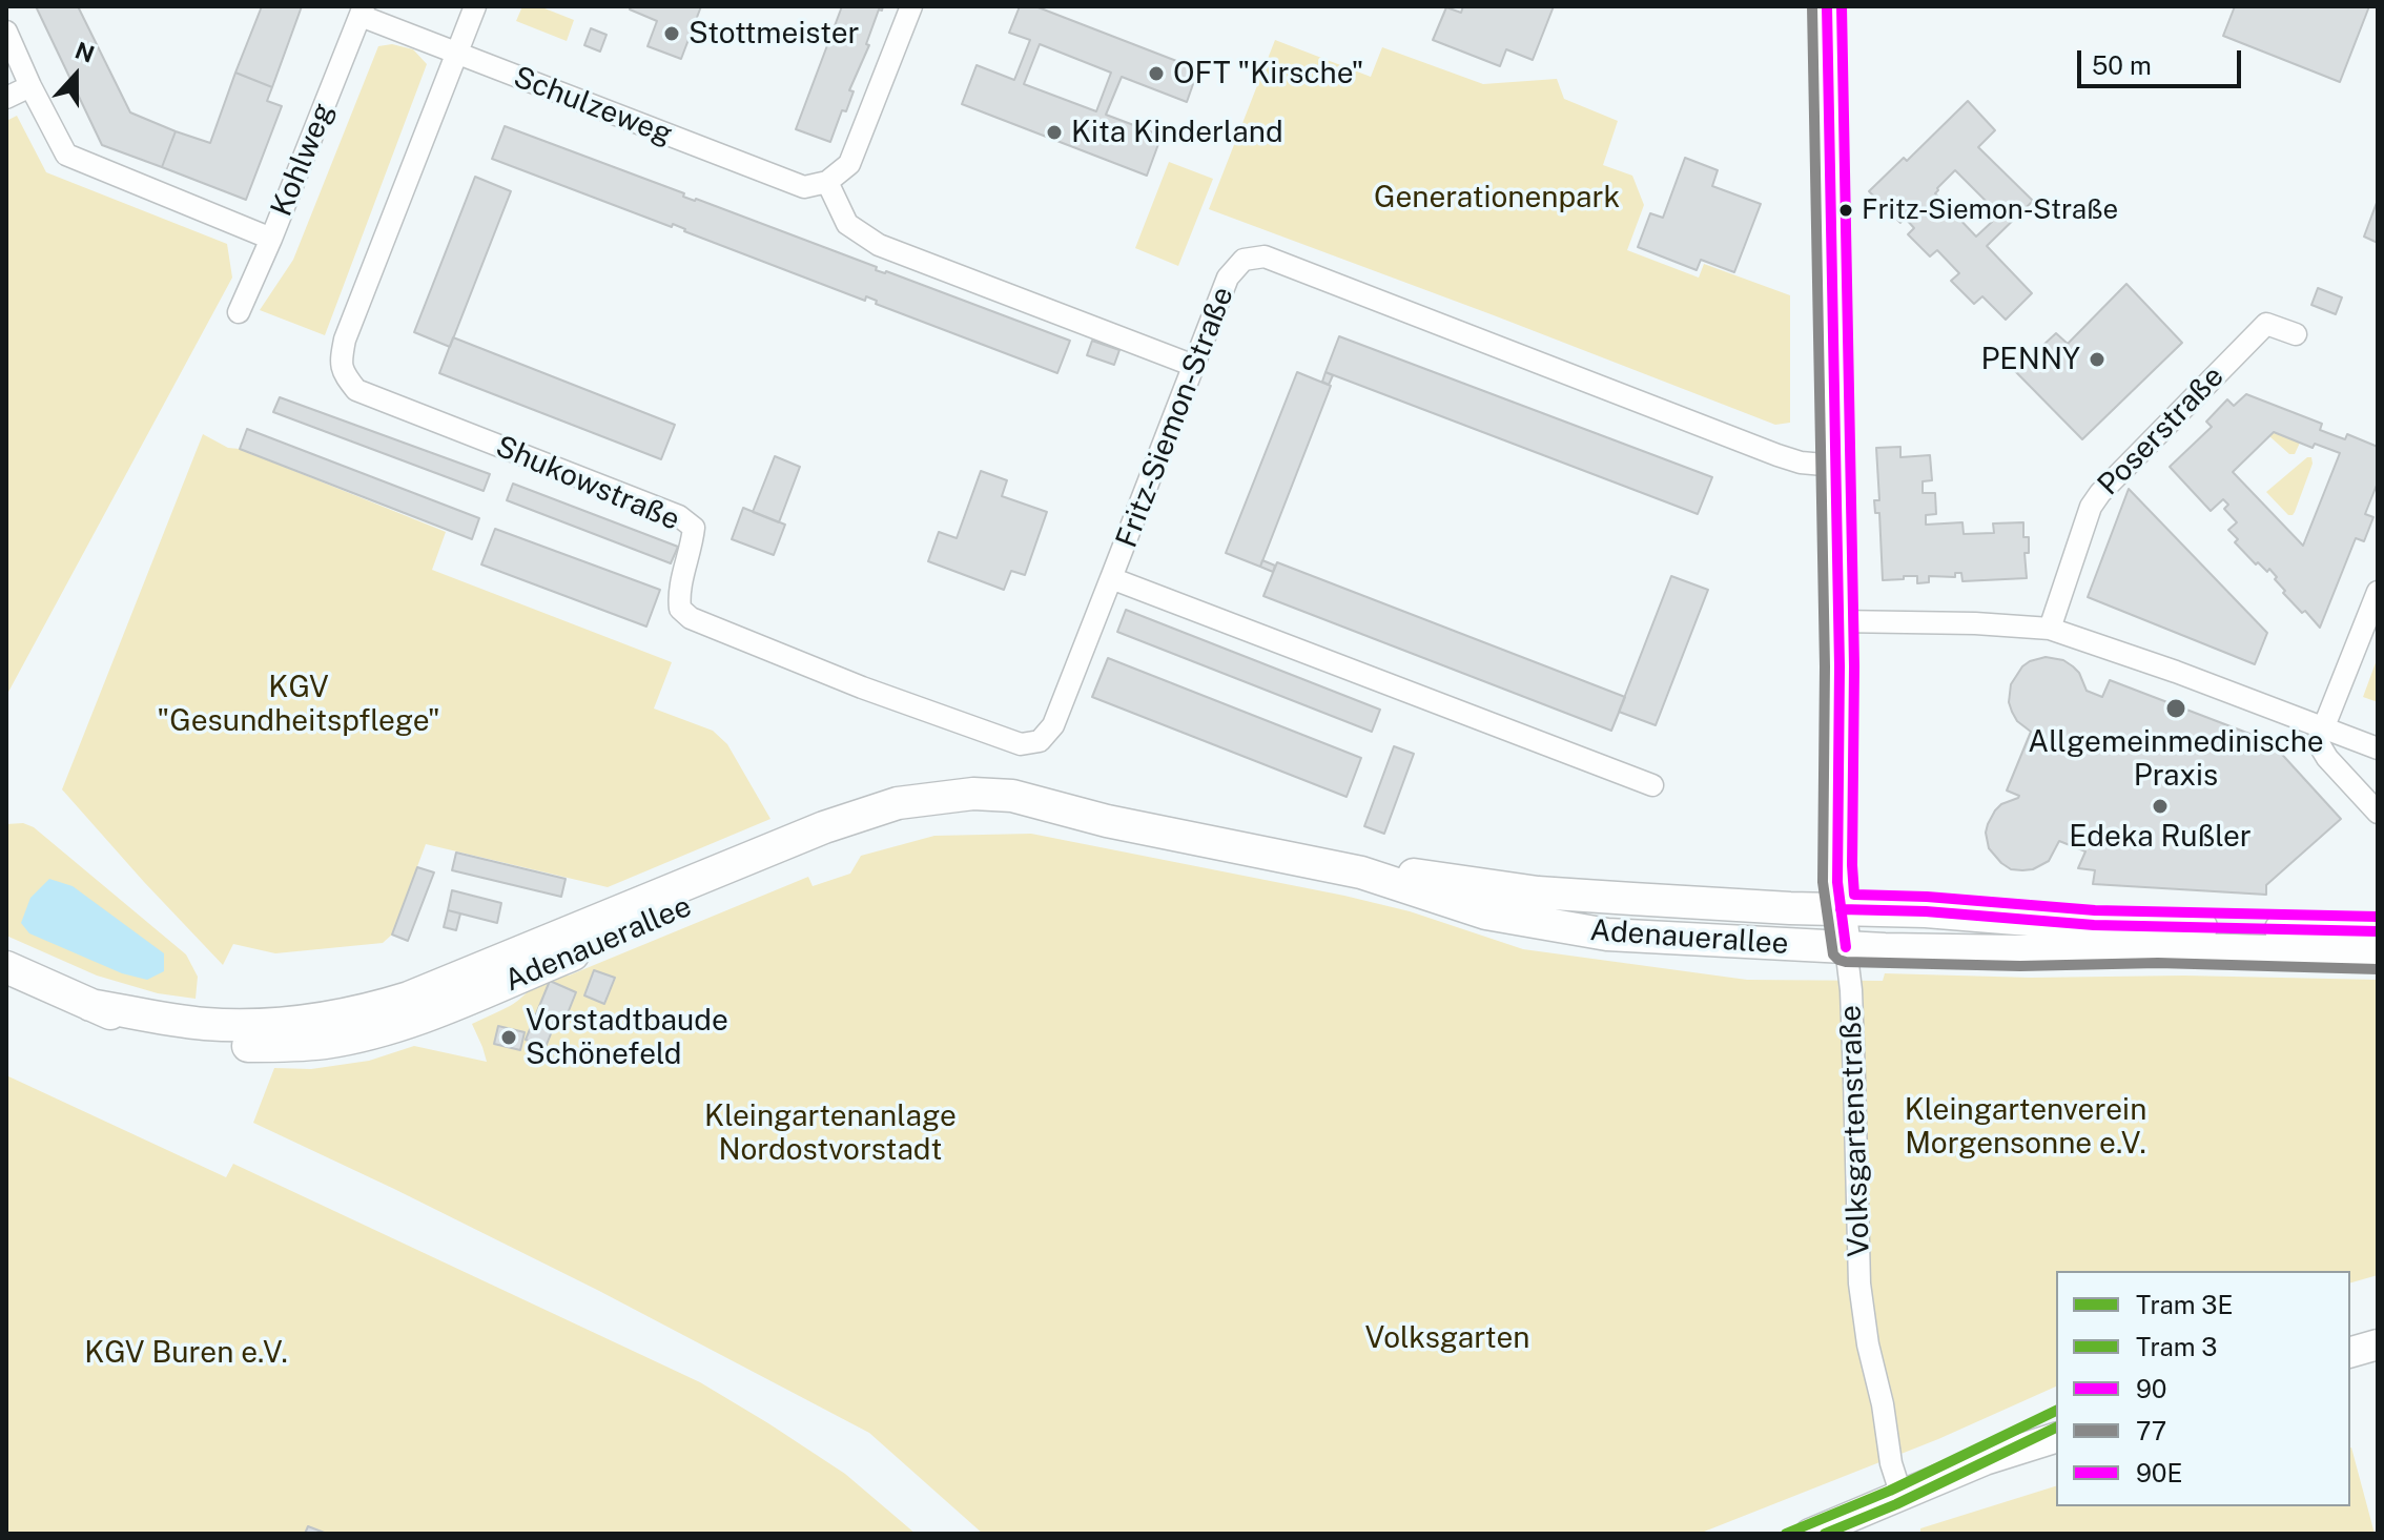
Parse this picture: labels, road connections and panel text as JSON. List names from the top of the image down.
{
  "streets": {
    "main road": ["Adenauerallee", "Volksgartenstraße"],
    "street": [
      "Schulzeweg",
      "Kohlweg",
      "Fritz-Siemon-Straße",
      "Poserstraße",
      "Shukowstraße"
    ]
  },
  "crossings": [
    ["Schulzeweg", "Kohlweg"],
    ["Schulzeweg", "Shukowstraße"],
    ["Fritz-Siemon-Straße", "Shukowstraße"],
    ["Fritz-Siemon-Straße", "Volksgartenstraße"],
    ["Adenauerallee", "Volksgartenstraße"]
  ],
  "parks": [
    "Generationenpark",
    "KGV \"Gesundheitspflege\"",
    "Kleingartenverein Morgensonne e.V.",
    "Kleingartenanlage Nordostvorstadt",
    "Volksgarten",
    "KGV Buren e.V."
  ],
  "places": [
    "Stottmeister",
    "OFT \"Kirsche\"",
    "Kita Kinderland",
    "Fritz-Siemon-Straße",
    "PENNY",
    "Allgemeinmedinische Praxis",
    "Edeka Rußler",
    "Vorstadtbaude Schönefeld"
  ],
  "lines": [
    "transit line 90",
    "transit line 77",
    "transit line 90E",
    "tram line 3E",
    "tram line 3"
  ],
  "legend": [
    "Tram 3E",
    "Tram 3",
    "90",
    "77",
    "90E"
  ],
  "scale_bar": "50 m",
  "north": "top"
}
